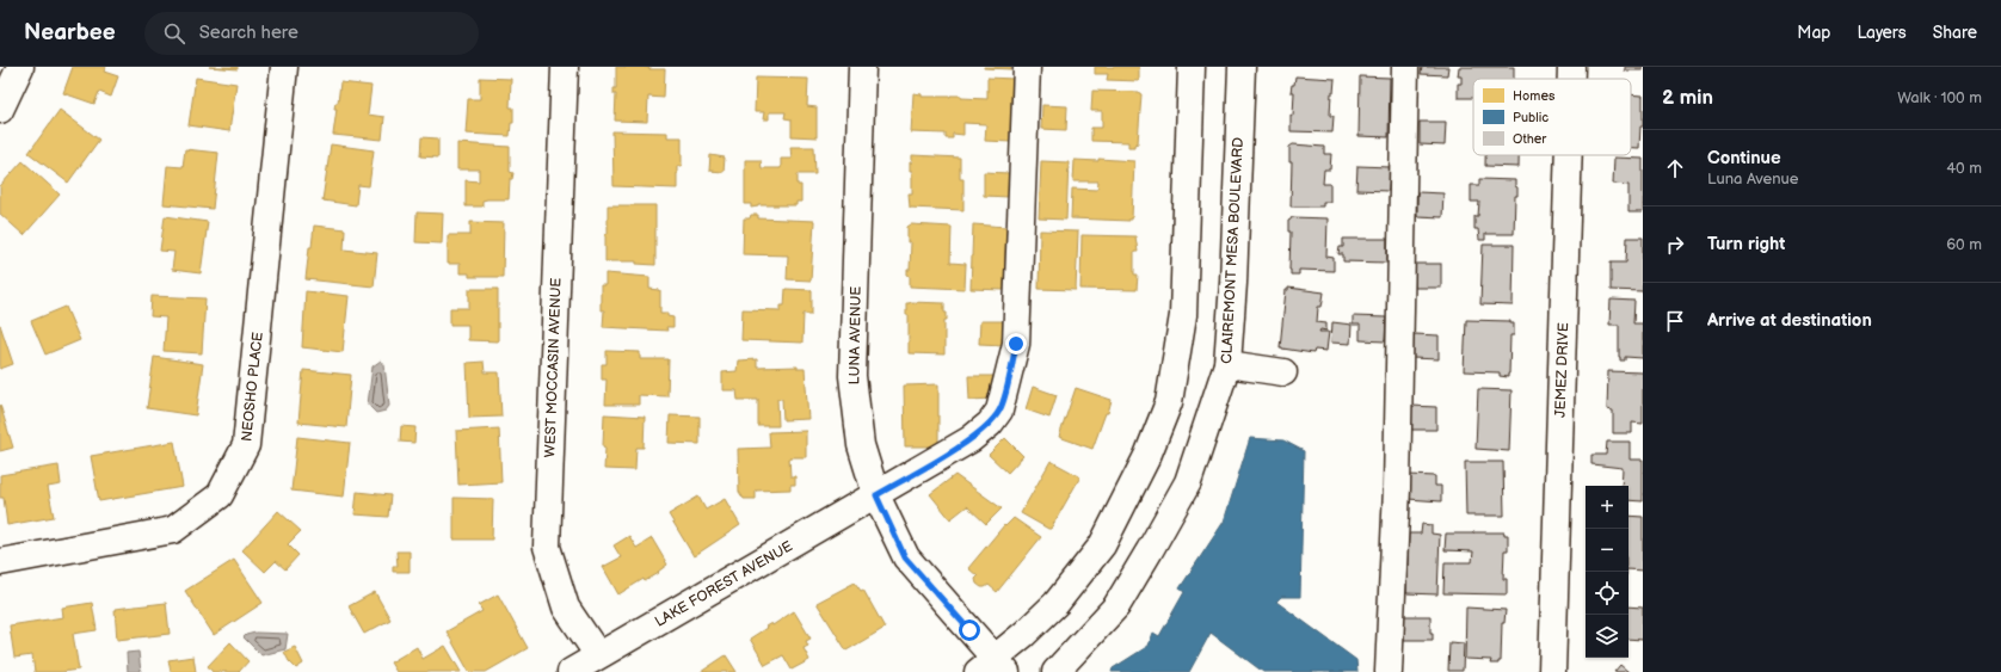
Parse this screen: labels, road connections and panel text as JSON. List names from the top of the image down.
{
  "streets": {
    "street": [
      "CLAIREMONT MESA BOULEVARD",
      "LUNA AVENUE",
      "WEST MOCCASIN AVENUE",
      "JEMEZ DRIVE",
      "NEOSHO PLACE",
      "LAKE FOREST AVENUE"
    ]
  },
  "crossings": [
    ["LUNA AVENUE", "LAKE FOREST AVENUE"],
    ["WEST MOCCASIN AVENUE", "LAKE FOREST AVENUE"]
  ],
  "legend": ["Homes", "Public", "Other"],
  "page": {
    "header": "Nearbee",
    "search": "Search here",
    "nav": ["Map", "Layers", "Share"],
    "heading": ["2 min", "Walk · 100 m"],
    "list": [
      ["Continue", "Luna Avenue", "40 m"],
      ["Turn right", "60 m"],
      "Arrive at destination"
    ],
    "map_buttons": ["+", "−"]
  }
}
